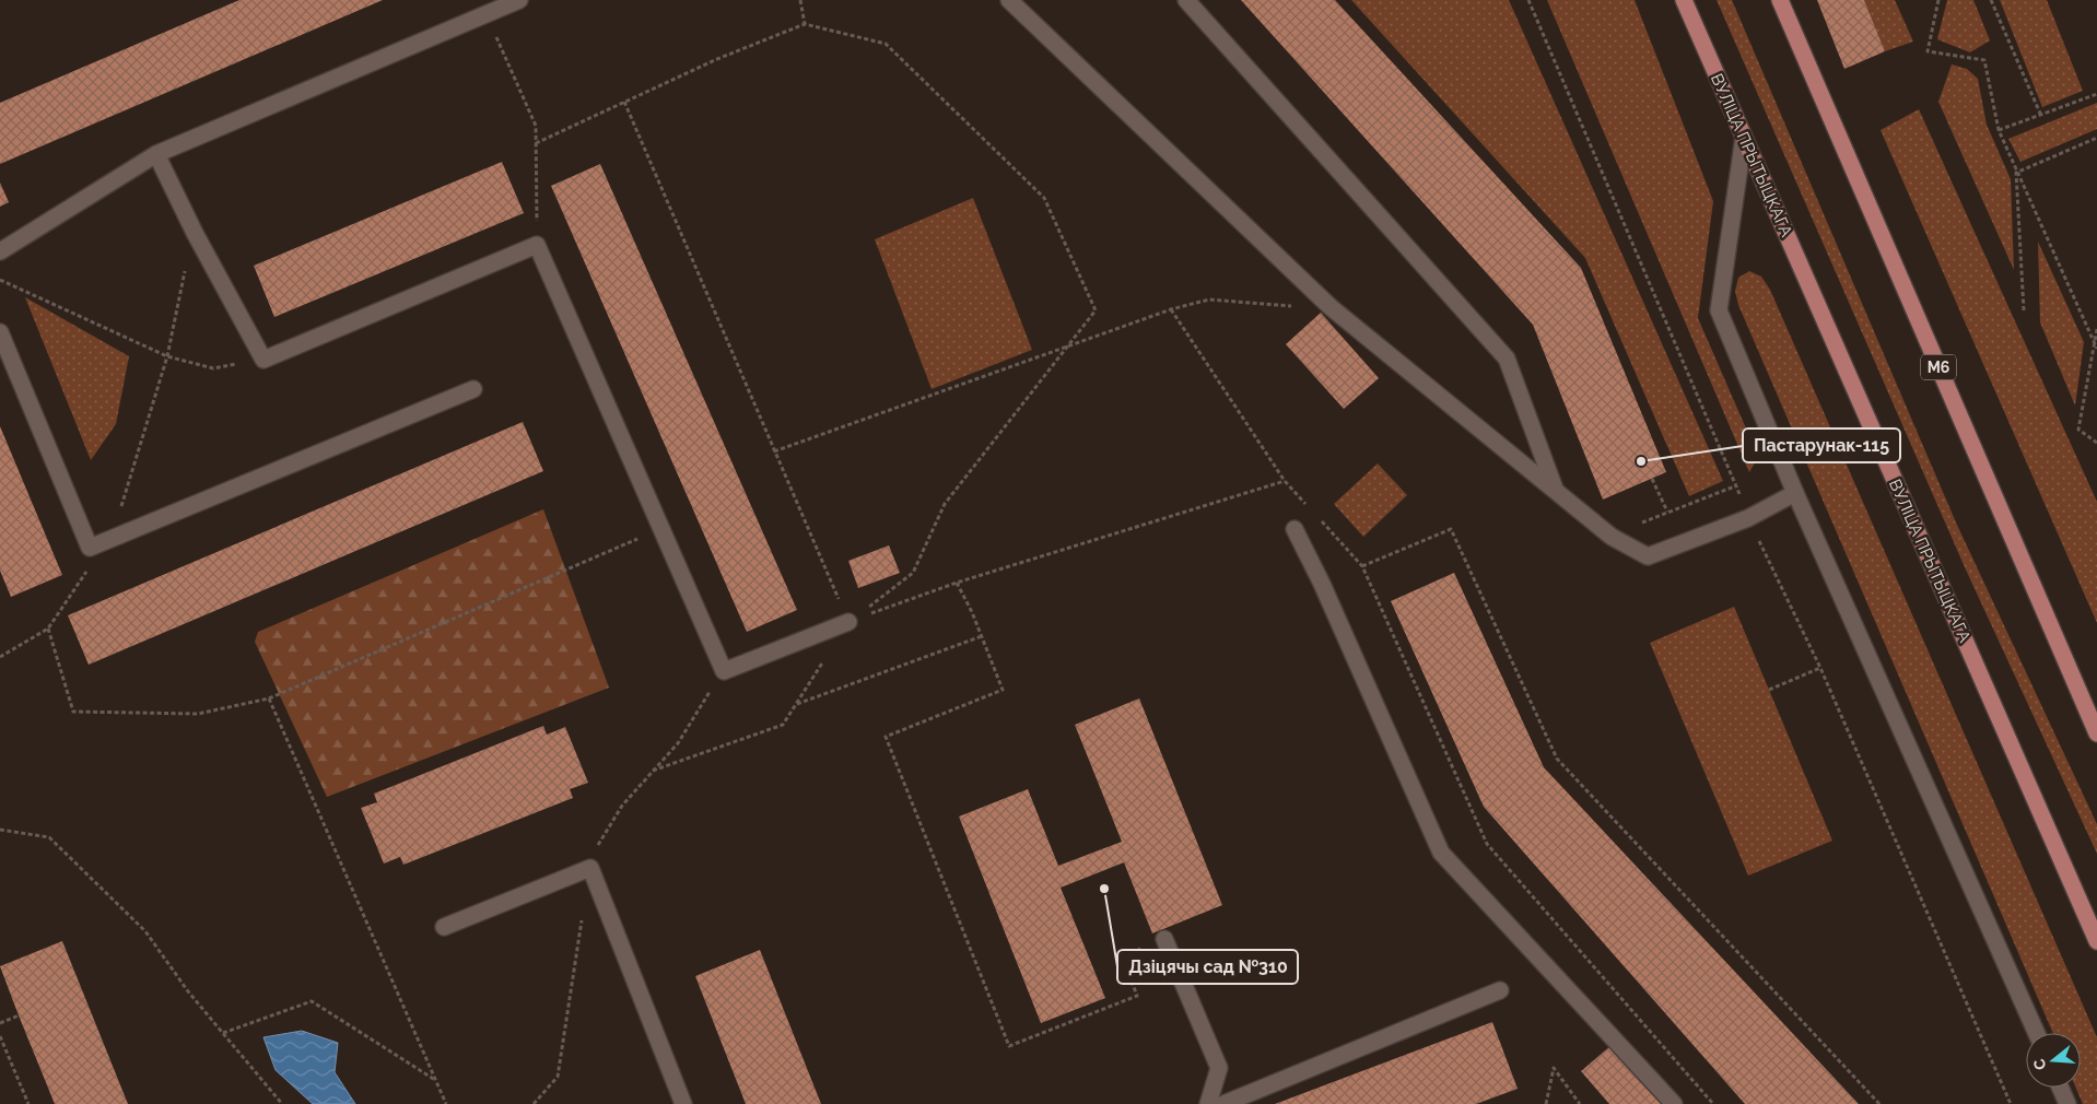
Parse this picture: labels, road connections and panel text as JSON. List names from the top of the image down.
{
  "streets": {
    "main road": ["ВУЛІЦА ПРЫТЫЦКАГА", "М6"]
  },
  "places": ["Пастарунак-115", "Дзіцячы сад №310"],
  "north": "left"
}
